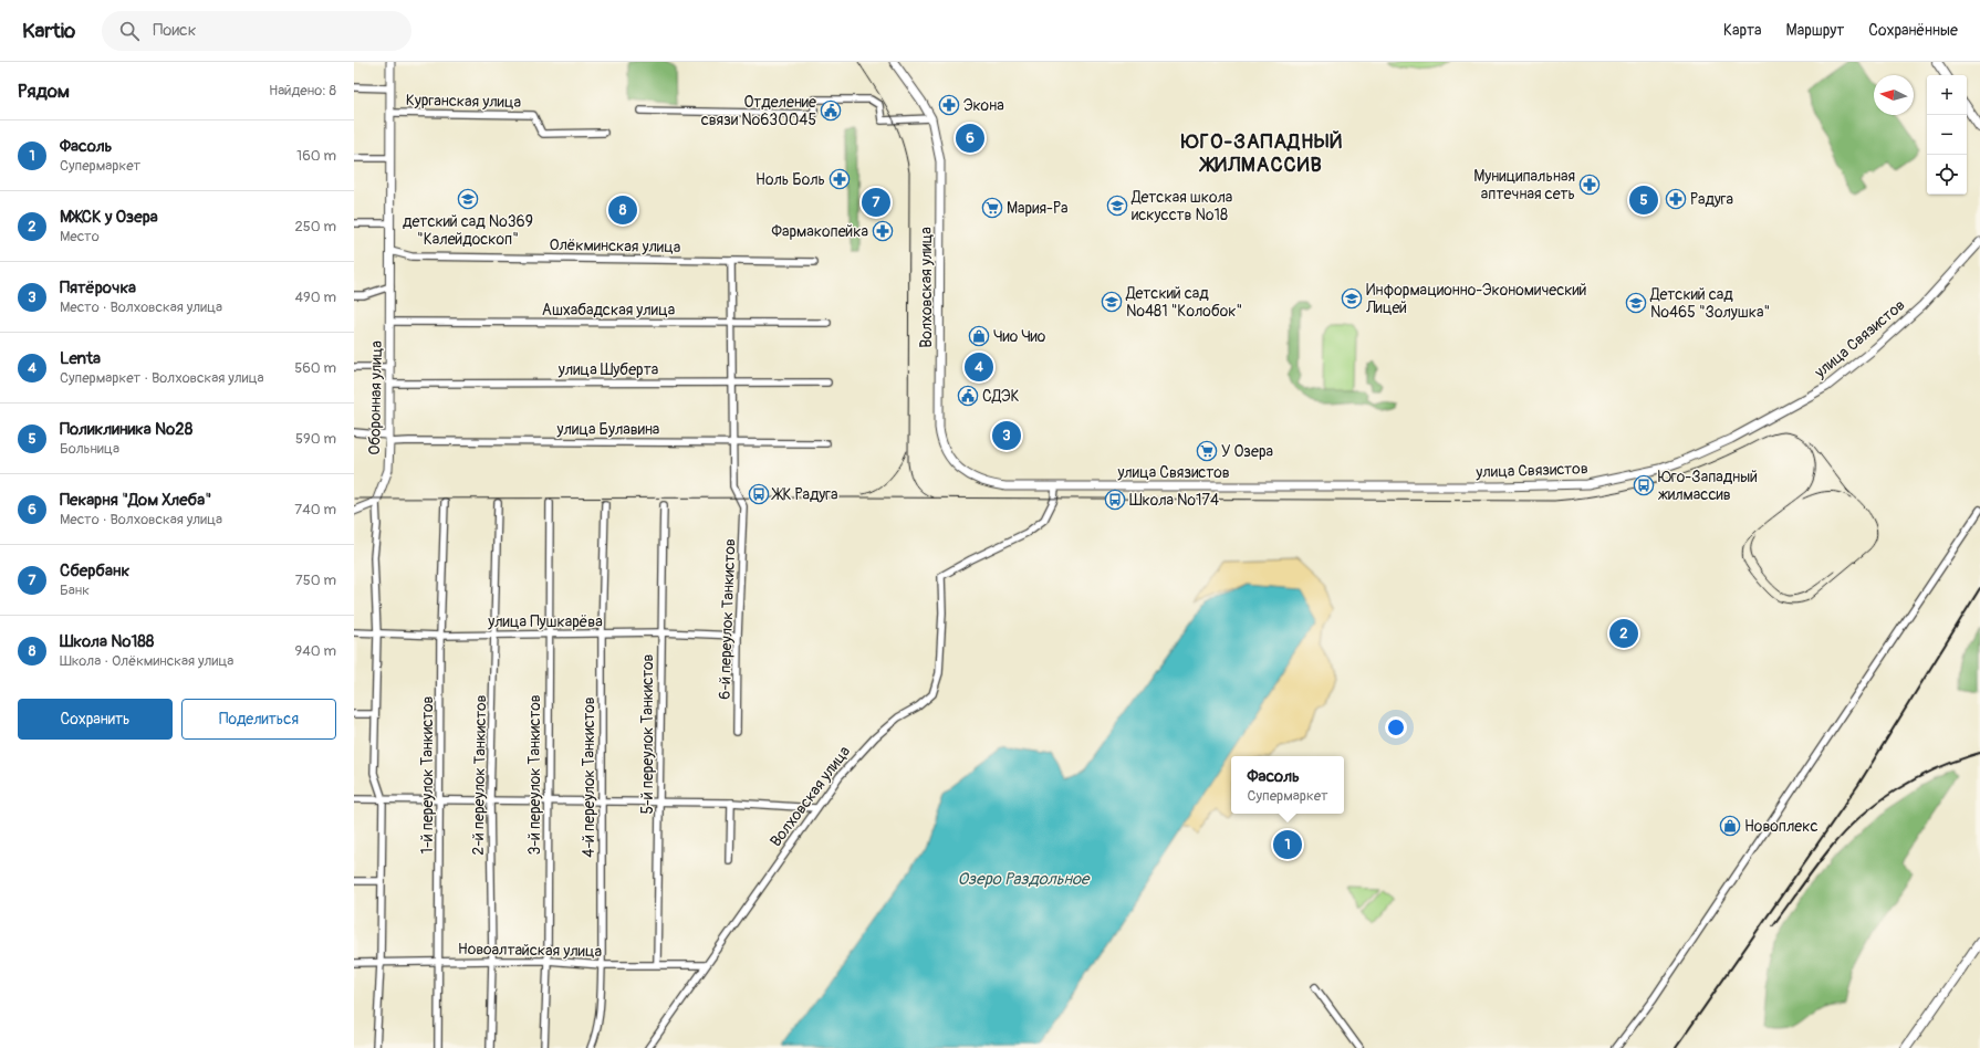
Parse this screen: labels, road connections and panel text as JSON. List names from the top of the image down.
{
  "streets": {
    "main road": ["Волховская улица", "улица Связистов", "Оборонная улица"],
    "street": [
      "Курганская улица",
      "Олёкминская улица",
      "Ашхабадская улица",
      "улица Шуберта",
      "улица Булавина",
      "6-й переулок Танкистов",
      "улица Пушкарёва",
      "5-й переулок Танкистов",
      "1-й переулок Танкистов",
      "2-й переулок Танкистов",
      "3-й переулок Танкистов",
      "4-й переулок Танкистов",
      "Новоалтайская улица"
    ]
  },
  "crossings": [
    ["Курганская улица", "Оборонная улица"],
    ["Олёкминская улица", "Оборонная улица"],
    ["Волховская улица", "улица Связистов"],
    ["Волховская улица", "Новоалтайская улица"],
    ["Ашхабадская улица", "Оборонная улица"],
    ["улица Шуберта", "Оборонная улица"],
    ["Оборонная улица", "улица Булавина"],
    ["Оборонная улица", "улица Пушкарёва"],
    ["Оборонная улица", "Новоалтайская улица"],
    ["улица Булавина", "6-й переулок Танкистов"],
    ["6-й переулок Танкистов", "улица Пушкарёва"],
    ["улица Пушкарёва", "5-й переулок Танкистов"],
    ["улица Пушкарёва", "1-й переулок Танкистов"],
    ["улица Пушкарёва", "2-й переулок Танкистов"],
    ["улица Пушкарёва", "3-й переулок Танкистов"],
    ["улица Пушкарёва", "4-й переулок Танкистов"],
    ["5-й переулок Танкистов", "Новоалтайская улица"],
    ["1-й переулок Танкистов", "Новоалтайская улица"],
    ["2-й переулок Танкистов", "Новоалтайская улица"],
    ["3-й переулок Танкистов", "Новоалтайская улица"],
    ["4-й переулок Танкистов", "Новоалтайская улица"]
  ],
  "districts": ["ЮГО-ЗАПАДНЫЙ ЖИЛМАССИВ"],
  "water": ["Озеро Раздольное"],
  "places": {
    "pharmacy": [
      "Экона",
      "Ноль Боль",
      "Муниципальная аптечная сеть",
      "Радуга",
      "Фармакопейка"
    ],
    "public building": ["Отделение связи №630045", "СДЭК"],
    "school or university": [
      "детский сад №369 \"Калейдоскоп\"",
      "Детская школа искусств №18",
      "Информационно-Экономический Лицей",
      "Детский сад №481 \"Колобок\"",
      "Детский сад №465 \"Золушка\""
    ],
    "supermarket": ["Мария-Ра", "У Озера"],
    "shop": ["Чио Чио", "Новоплекс"],
    "bus stop": ["Юго-Западный жилмассив", "ЖК Радуга", "Школа №174"]
  },
  "north": "left",
  "page": {
    "header": "Kartio",
    "search": "Поиск",
    "nav": ["Карта", "Маршрут", "Сохранённые"],
    "heading": ["Рядом", "Найдено: 8"],
    "map_buttons": ["+", "−"],
    "list": [
      {
        "mark": "1",
        "name": "Фасоль",
        "note": "Супермаркет",
        "value": "160 m"
      },
      {
        "mark": "2",
        "name": "МЖСК у Озера",
        "note": "Место",
        "value": "250 m"
      },
      {
        "mark": "3",
        "name": "Пятёрочка",
        "note": "Место · Волховская улица",
        "value": "490 m"
      },
      {
        "mark": "4",
        "name": "Lenta",
        "note": "Супермаркет · Волховская улица",
        "value": "560 m"
      },
      {
        "mark": "5",
        "name": "Поликлиника №28",
        "note": "Больница",
        "value": "590 m"
      },
      {
        "mark": "6",
        "name": "Пекарня \"Дом Хлеба\"",
        "note": "Место · Волховская улица",
        "value": "740 m"
      },
      {
        "mark": "7",
        "name": "Сбербанк",
        "note": "Банк",
        "value": "750 m"
      },
      {
        "mark": "8",
        "name": "Школа №188",
        "note": "Школа · Олёкминская улица",
        "value": "940 m"
      }
    ],
    "pins": [
      "6",
      "5",
      "7",
      "8",
      "4",
      "3",
      "2",
      "1"
    ],
    "buttons": ["Сохранить", "Поделиться"],
    "popup": ["Фасоль", "Супермаркет"]
  }
}
